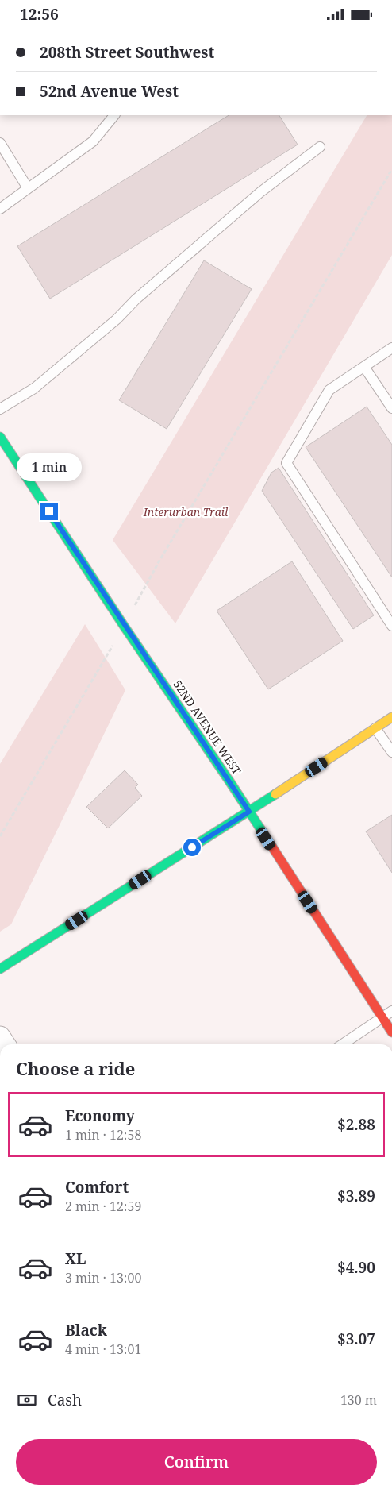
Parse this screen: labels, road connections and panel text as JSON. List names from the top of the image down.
{
  "streets": {
    "street": ["52ND AVENUE WEST"]
  },
  "parks": ["Interurban Trail"],
  "page": {
    "status": "12:56",
    "banner": ["208th Street Southwest", "52nd Avenue West"],
    "bubble": "1 min",
    "heading": "Choose a ride",
    "list": [
      {
        "name": "Economy",
        "note": "1 min · 12:58",
        "value": "$2.88"
      },
      {
        "name": "Comfort",
        "note": "2 min · 12:59",
        "value": "$3.89"
      },
      {
        "name": "XL",
        "note": "3 min · 13:00",
        "value": "$4.90"
      },
      {
        "name": "Black",
        "note": "4 min · 13:01",
        "value": "$3.07"
      }
    ],
    "pay": ["Cash", "130 m"],
    "buttons": "Confirm"
  }
}
